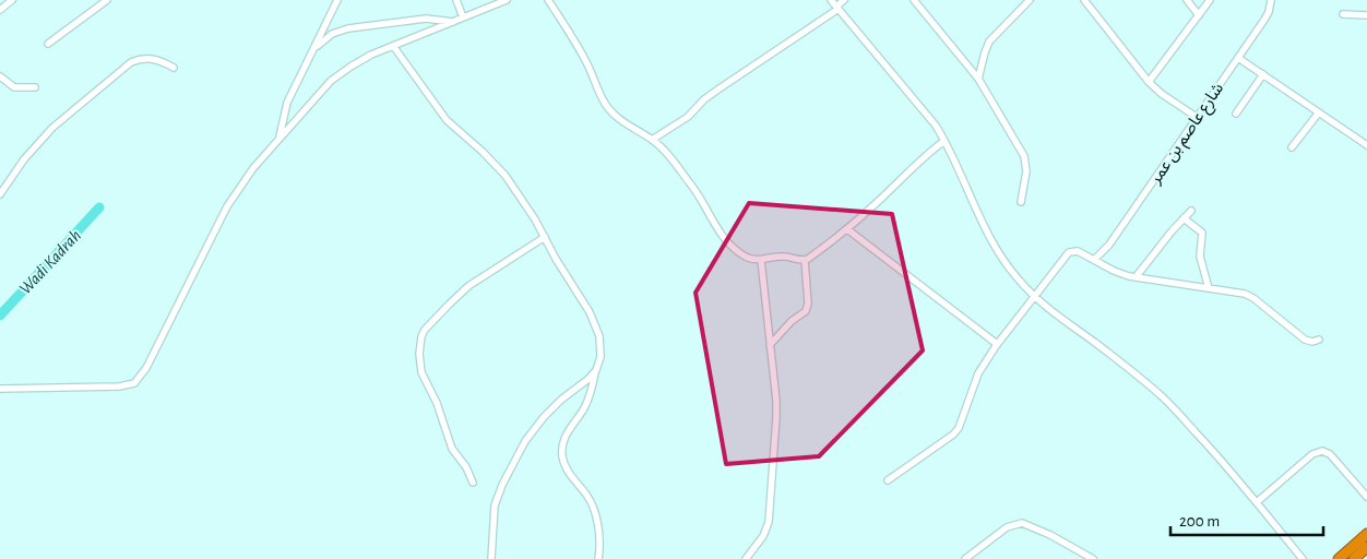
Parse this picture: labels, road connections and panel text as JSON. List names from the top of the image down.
{
  "streets": {
    "street": ["شارع عاصم بن عمر"]
  },
  "water": ["Wadi Kadrah"],
  "scale_bar": "200 m"
}
